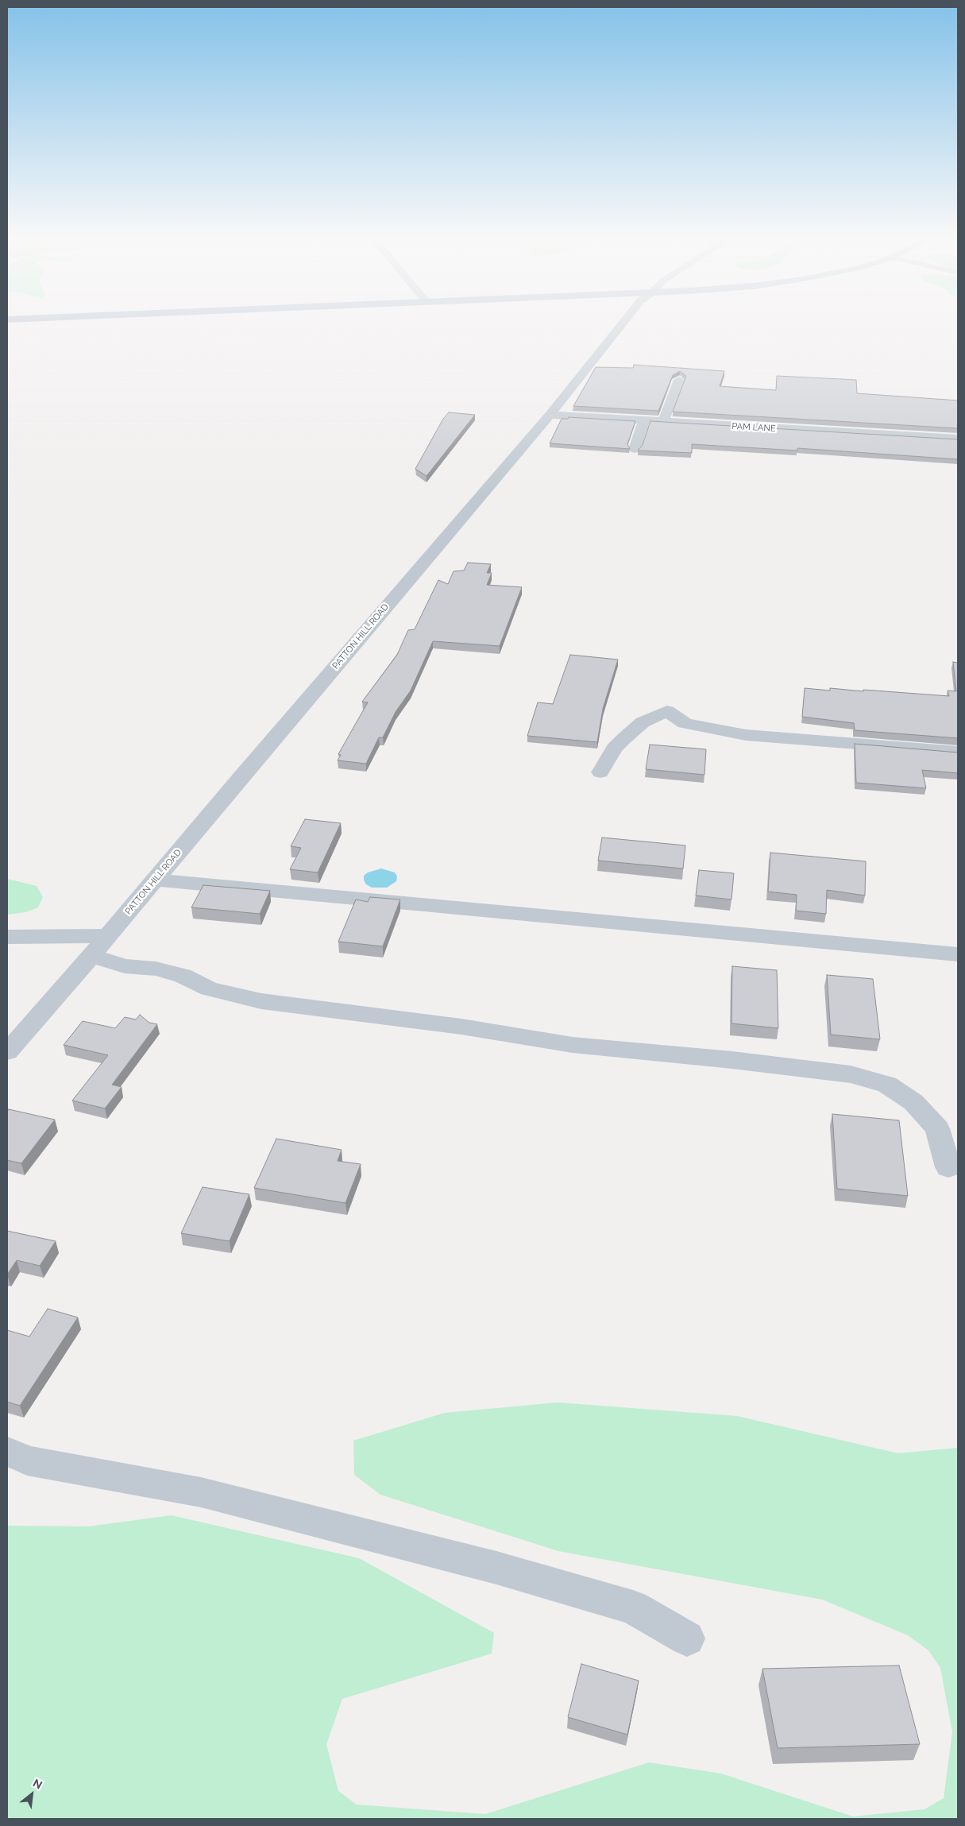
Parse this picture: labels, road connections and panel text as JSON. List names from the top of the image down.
{
  "streets": {
    "street": ["PAM LANE", "PATTON HILL ROAD"]
  },
  "crossings": [
    ["PAM LANE", "PATTON HILL ROAD"]
  ],
  "north": "top right"
}
